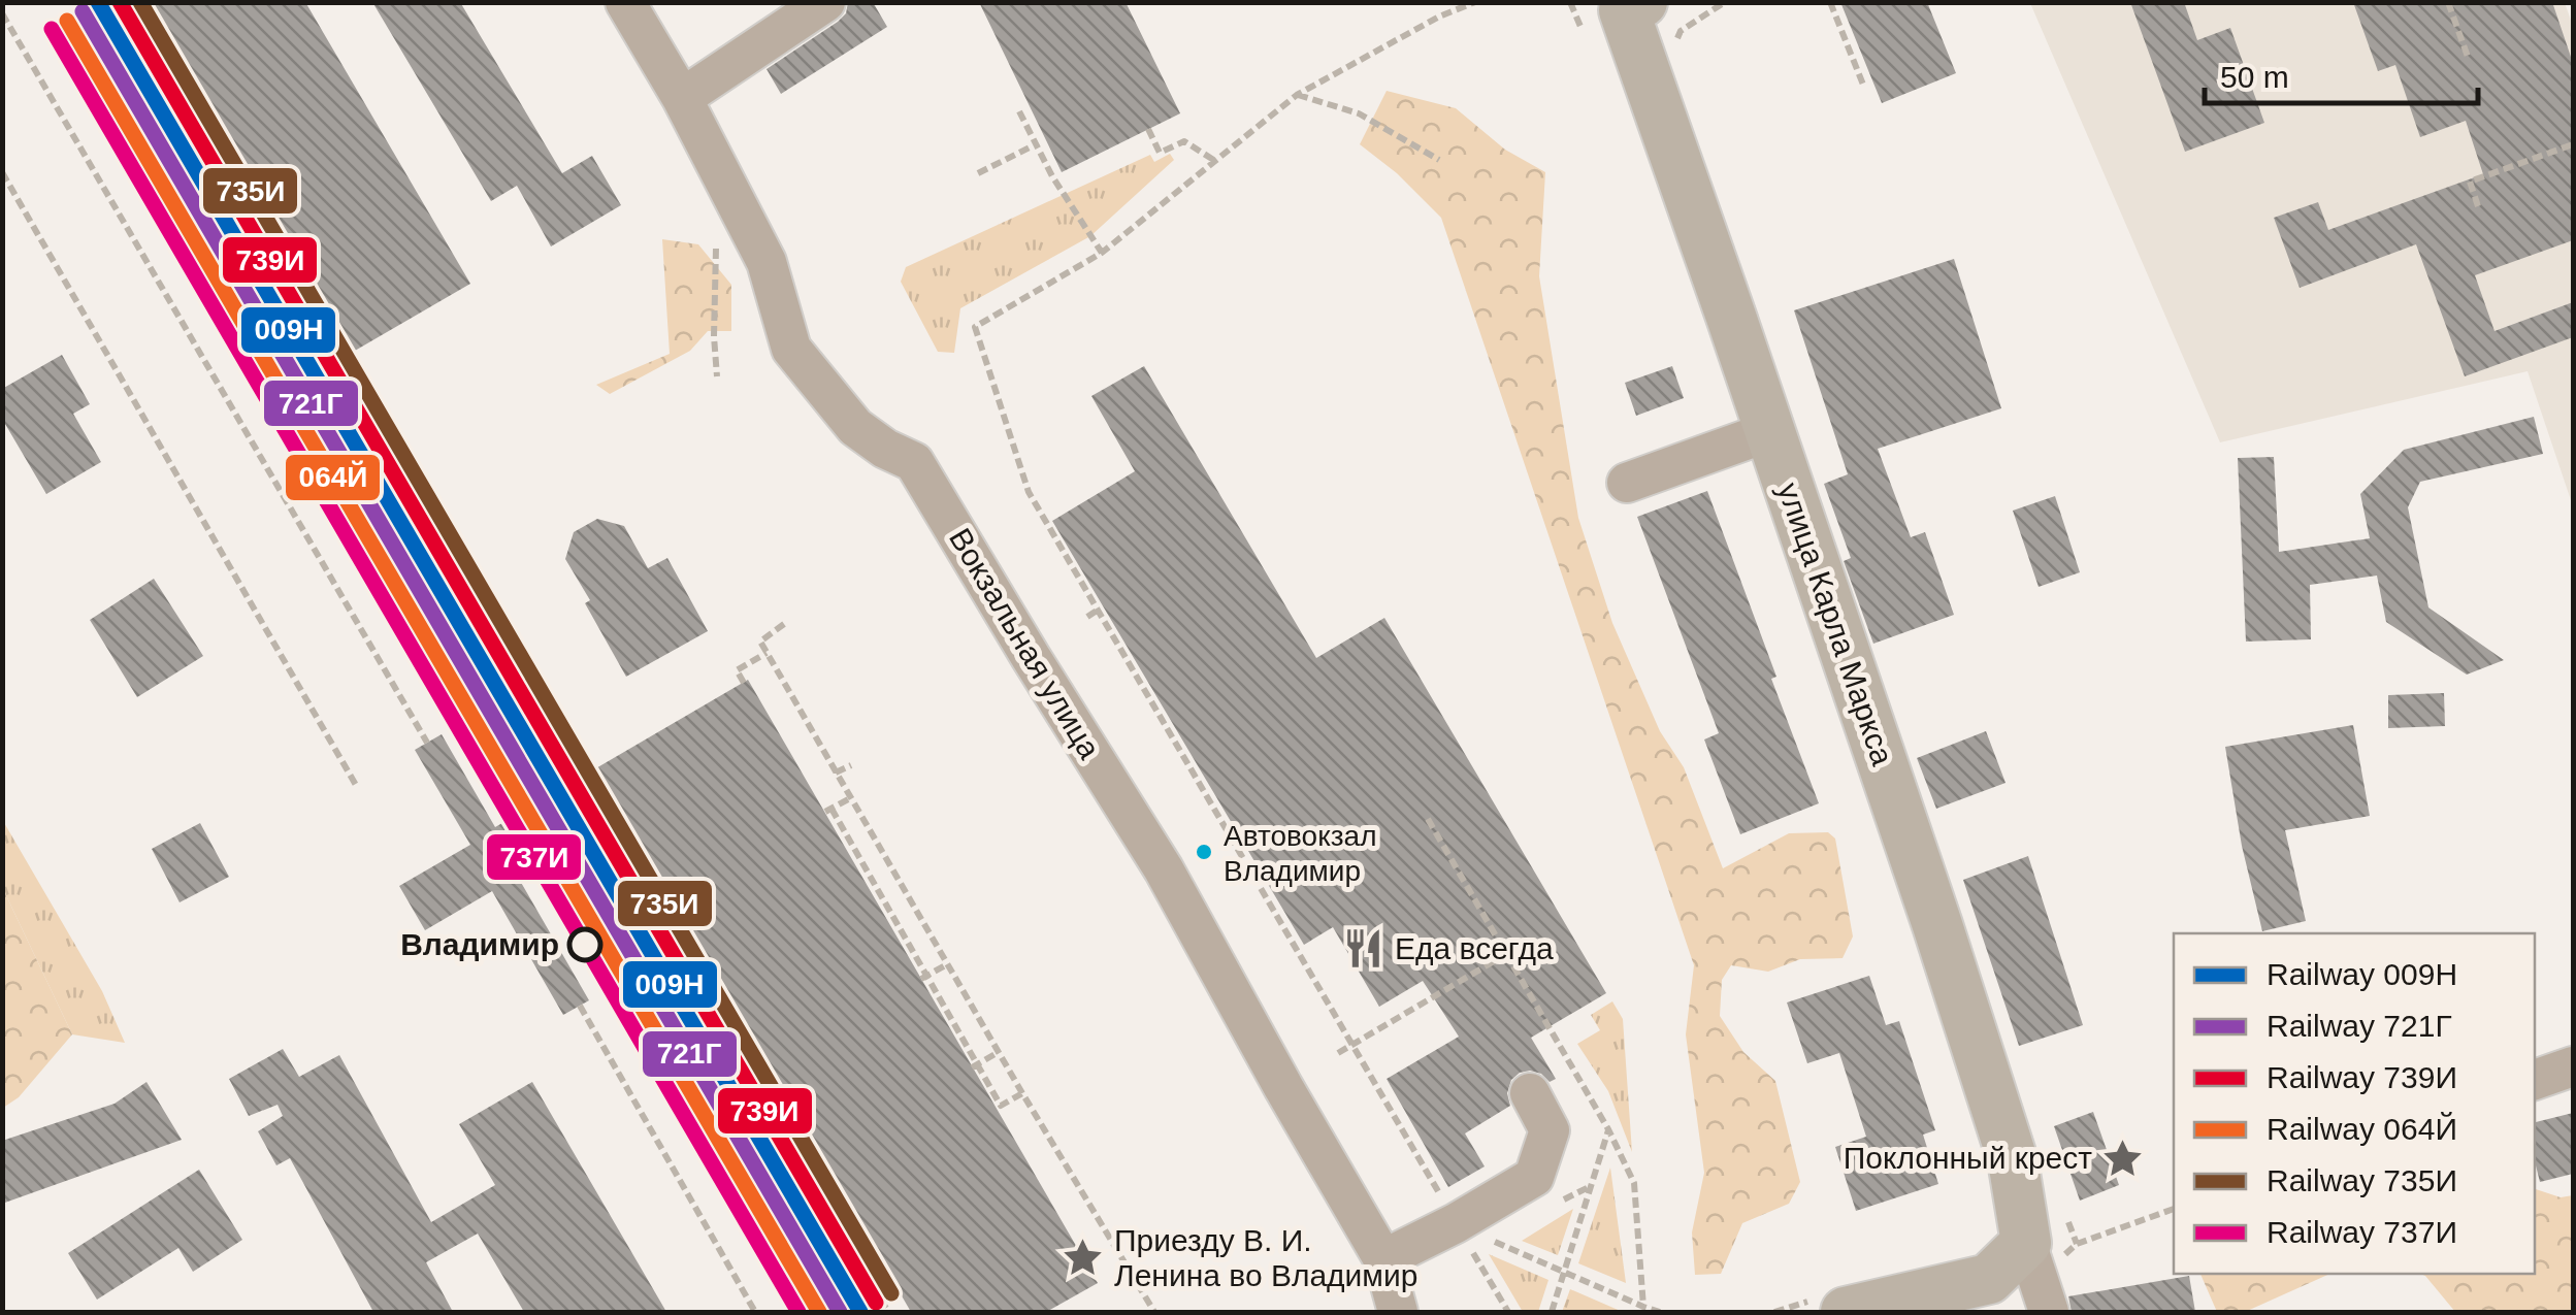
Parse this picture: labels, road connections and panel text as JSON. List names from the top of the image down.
{
  "streets": {
    "main road": ["улица Карла Маркса"],
    "street": ["Вокзальная улица"]
  },
  "places": {
    "other": ["Автовокзал Владимир", "Владимир"],
    "restaurant": ["Еда всегда"],
    "place": ["Поклонный крест", "Приезду В. И. Ленина во Владимир"]
  },
  "lines": [
    "rail line 009Н",
    "rail line 739И",
    "rail line 735И",
    "rail line 721Г",
    "rail line 064Й",
    "rail line 737И"
  ],
  "legend": [
    "Railway 009Н",
    "Railway 721Г",
    "Railway 739И",
    "Railway 064Й",
    "Railway 735И",
    "Railway 737И"
  ],
  "scale_bar": "50 m"
}
